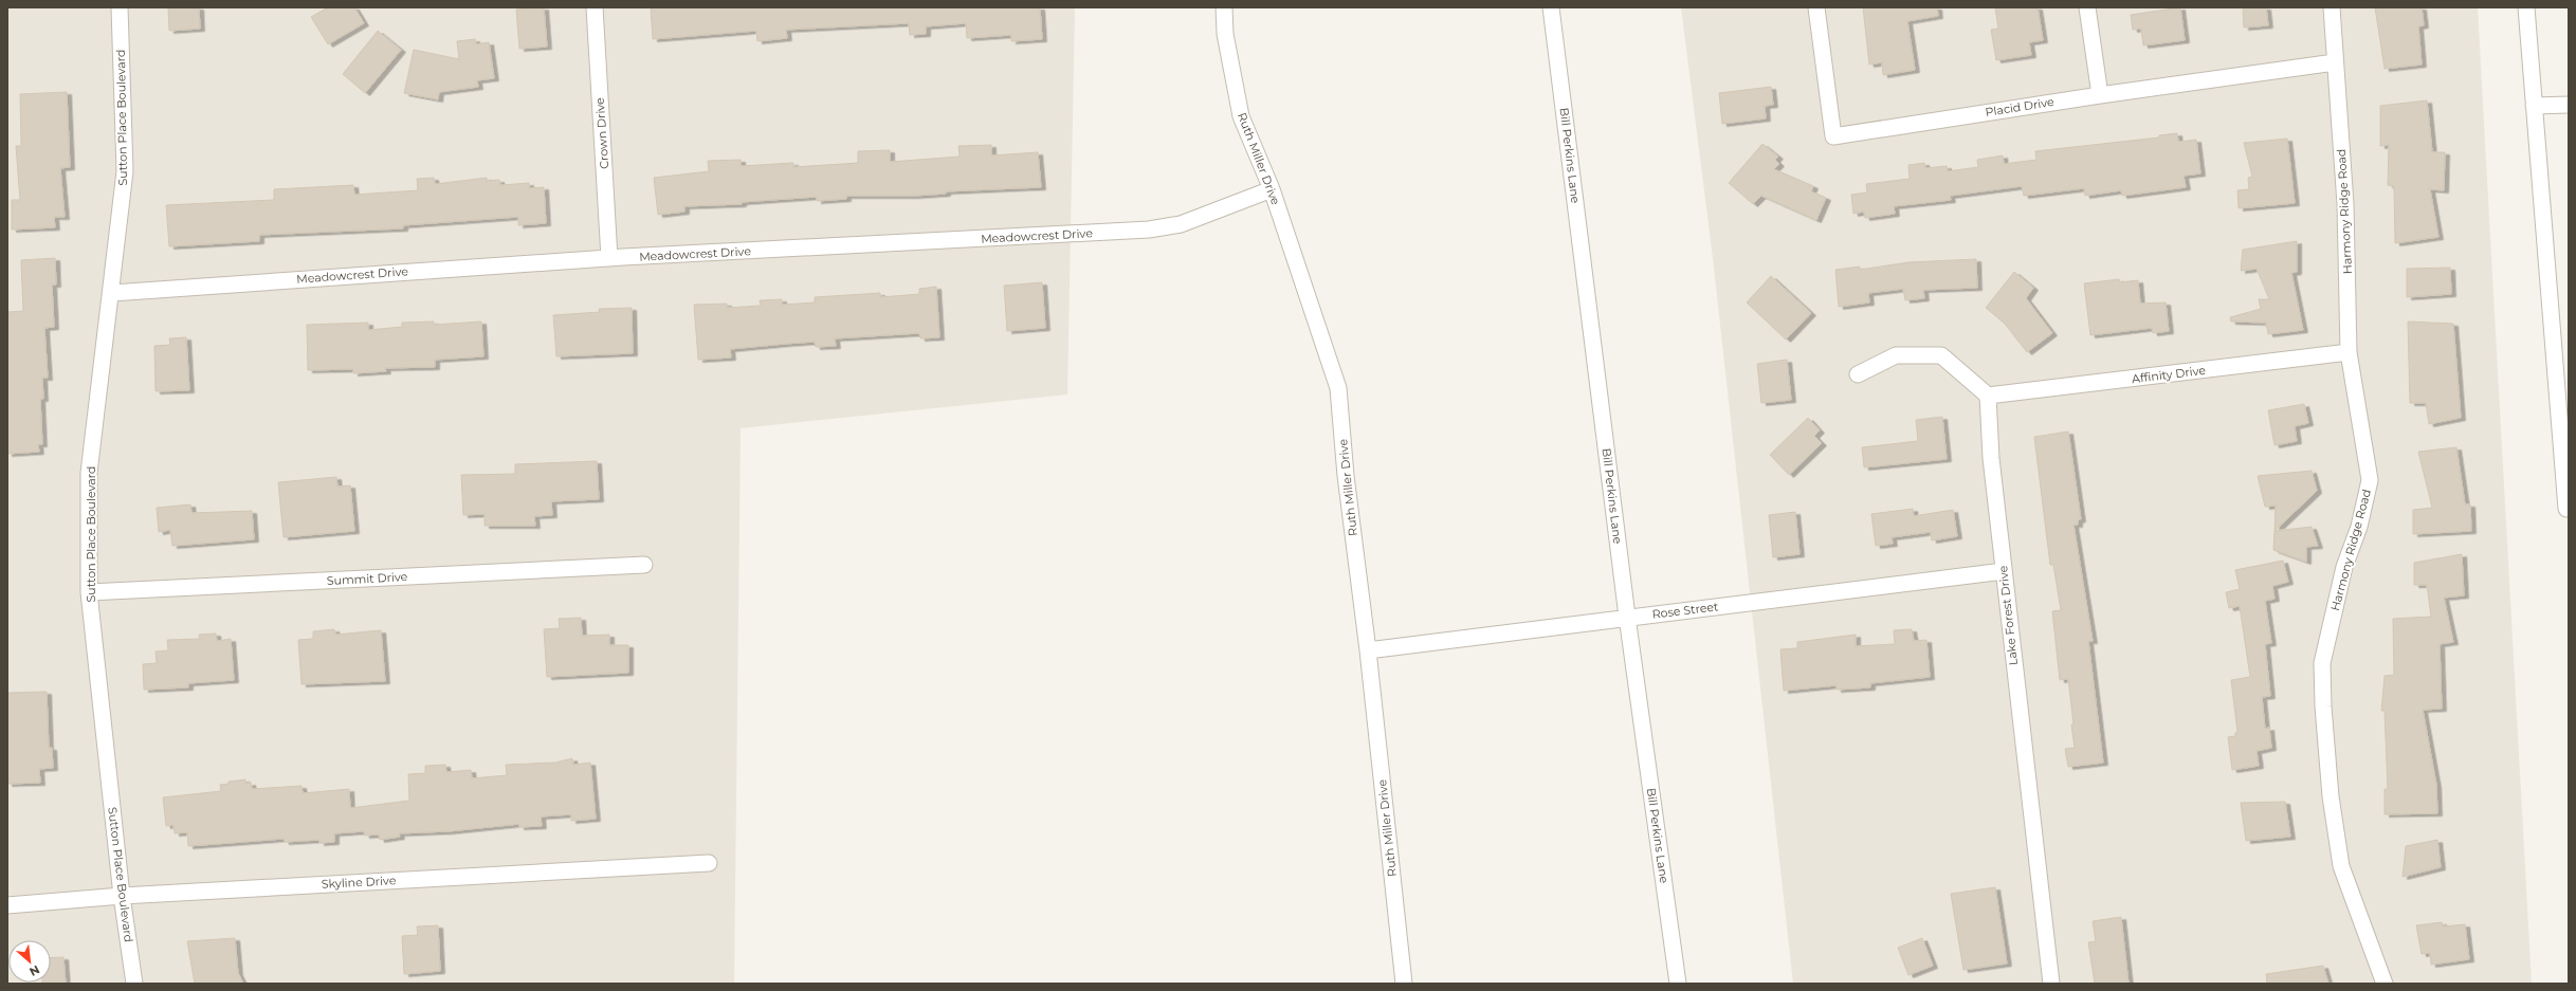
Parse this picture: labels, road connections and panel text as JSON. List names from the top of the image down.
{
  "streets": {
    "street": [
      "Placid Drive",
      "Sutton Place Boulevard",
      "Crown Drive",
      "Bill Perkins Lane",
      "Ruth Miller Drive",
      "Harmony Ridge Road",
      "Meadowcrest Drive",
      "Affinity Drive",
      "Summit Drive",
      "Rose Street",
      "Lake Forest Drive",
      "Skyline Drive"
    ]
  },
  "crossings": [
    ["Placid Drive", "Harmony Ridge Road"],
    ["Sutton Place Boulevard", "Meadowcrest Drive"],
    ["Sutton Place Boulevard", "Summit Drive"],
    ["Sutton Place Boulevard", "Skyline Drive"],
    ["Crown Drive", "Meadowcrest Drive"],
    ["Bill Perkins Lane", "Rose Street"],
    ["Ruth Miller Drive", "Meadowcrest Drive"],
    ["Ruth Miller Drive", "Rose Street"],
    ["Harmony Ridge Road", "Affinity Drive"],
    ["Affinity Drive", "Lake Forest Drive"],
    ["Rose Street", "Lake Forest Drive"]
  ],
  "north": "bottom right"
}
